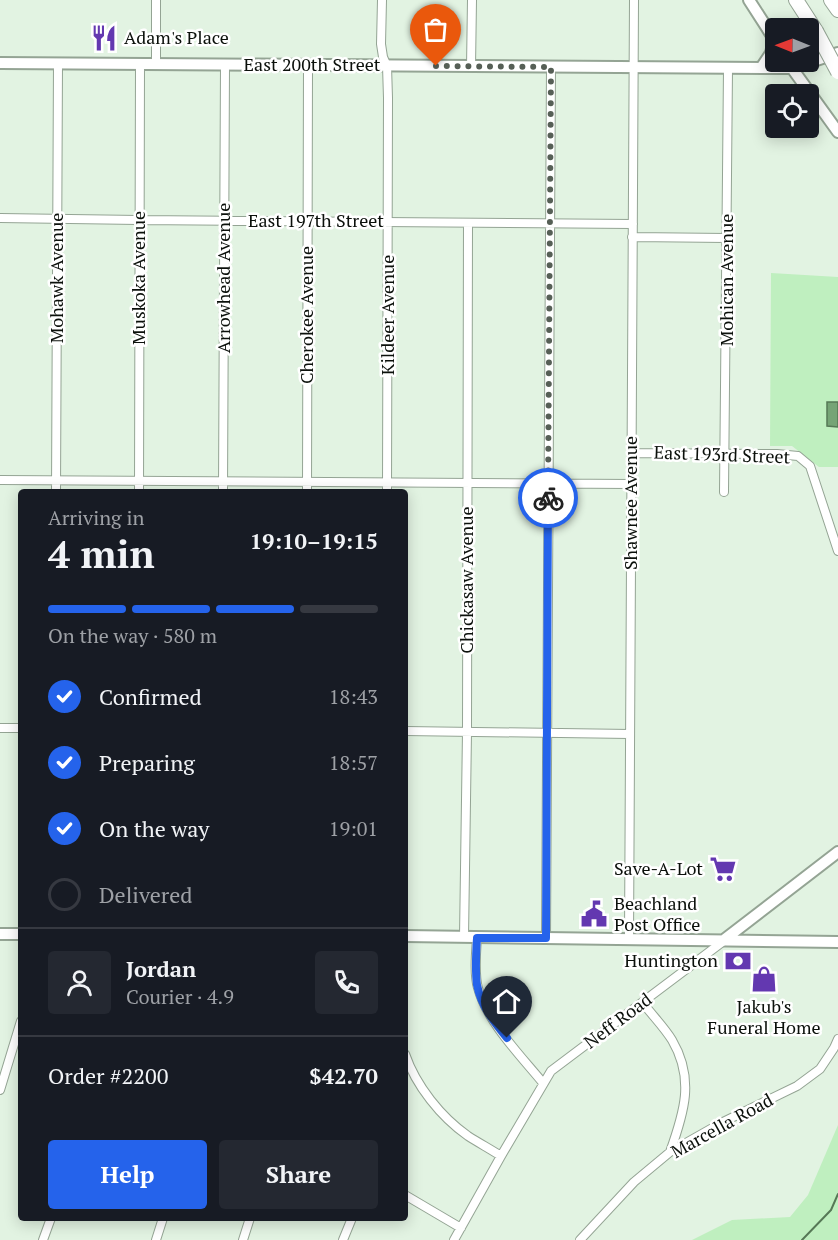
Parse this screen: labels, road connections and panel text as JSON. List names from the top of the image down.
{
  "streets": {
    "street": [
      "East 200th Street",
      "East 197th Street",
      "Mohawk Avenue",
      "Muskoka Avenue",
      "Arrowhead Avenue",
      "Mohican Avenue",
      "Cherokee Avenue",
      "Kildeer Avenue",
      "East 193rd Street",
      "Shawnee Avenue",
      "Chickasaw Avenue",
      "Neff Road",
      "Marcella Road"
    ]
  },
  "crossings": [
    ["East 200th Street", "Mohawk Avenue"],
    ["East 200th Street", "Muskoka Avenue"],
    ["East 200th Street", "Arrowhead Avenue"],
    ["East 200th Street", "Mohican Avenue"],
    ["East 200th Street", "Cherokee Avenue"],
    ["East 200th Street", "Kildeer Avenue"],
    ["East 200th Street", "Shawnee Avenue"],
    ["East 197th Street", "Mohawk Avenue"],
    ["East 197th Street", "Muskoka Avenue"],
    ["East 197th Street", "Arrowhead Avenue"],
    ["East 197th Street", "Cherokee Avenue"],
    ["East 197th Street", "Kildeer Avenue"],
    ["East 197th Street", "Shawnee Avenue"],
    ["East 197th Street", "Chickasaw Avenue"],
    ["Mohican Avenue", "East 193rd Street"],
    ["East 193rd Street", "Shawnee Avenue"]
  ],
  "places": {
    "restaurant": ["Adam's Place"],
    "supermarket": ["Save-A-Lot"],
    "public building": ["Beachland Post Office"],
    "bank": ["Huntington"],
    "shop": ["Jakub's Funeral Home"]
  },
  "north": "left",
  "page": {
    "heading": ["4 min", "Arriving in", "19:10–19:15"],
    "panel": [
      "Jordan",
      "Courier · 4.9",
      "Order #2200",
      "$42.70"
    ],
    "bar": "On the way · 580 m",
    "list": [
      ["Confirmed", "18:43"],
      ["Preparing", "18:57"],
      ["On the way", "19:01"],
      "Delivered"
    ],
    "buttons": ["Help", "Share"]
  }
}
